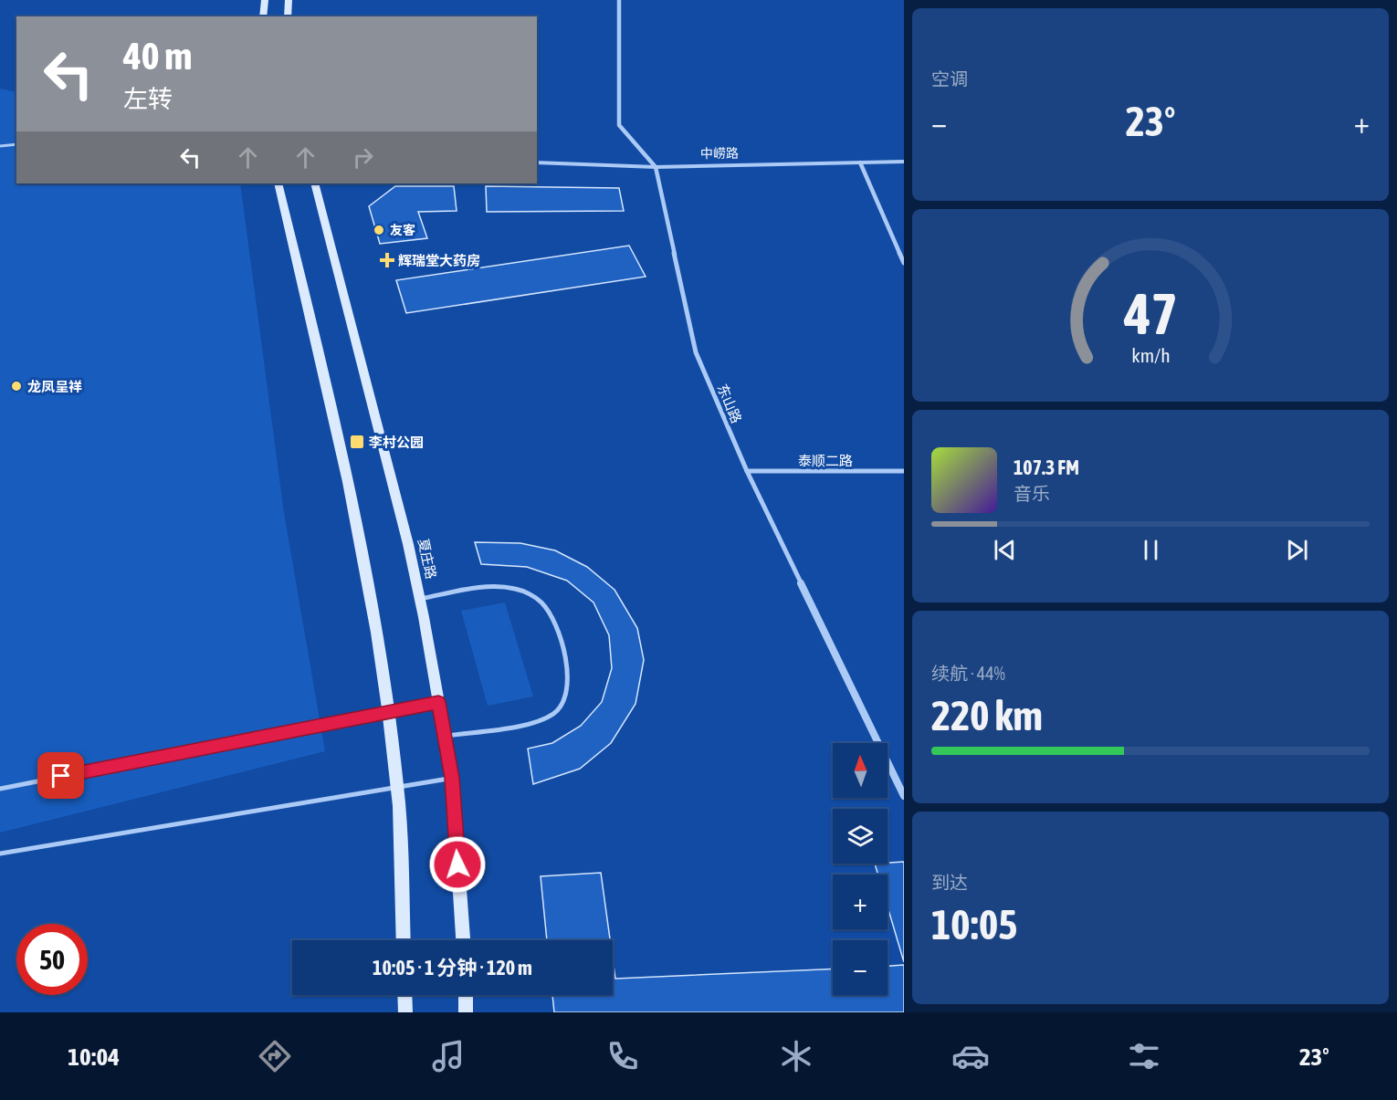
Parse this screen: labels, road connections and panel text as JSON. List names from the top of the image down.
{
  "streets": {
    "main road": ["夏庄路"],
    "street": ["中崂路", "东山路", "泰顺二路"]
  },
  "crossings": [
    ["中崂路", "东山路"],
    ["东山路", "泰顺二路"]
  ],
  "places": {
    "other": ["友客", "龙凤呈祥"],
    "health": ["辉瑞堂大药房"],
    "transit": ["李村公园"]
  },
  "north": "top",
  "page": {
    "tile": [
      "空调",
      ["续航 · 44%", "220 km"],
      ["到达", "10:05"]
    ],
    "turn": ["40 m", "左转"],
    "heat": ["−", "23°", "+"],
    "song": ["107.3 FM", "音乐"],
    "map_buttons": ["+", "−"],
    "limit": "50",
    "trip": "10:05 · 1 分钟 · 120 m",
    "tabs": ["10:04", "23°"],
    "gauge": ["47", "km/h"]
  }
}
